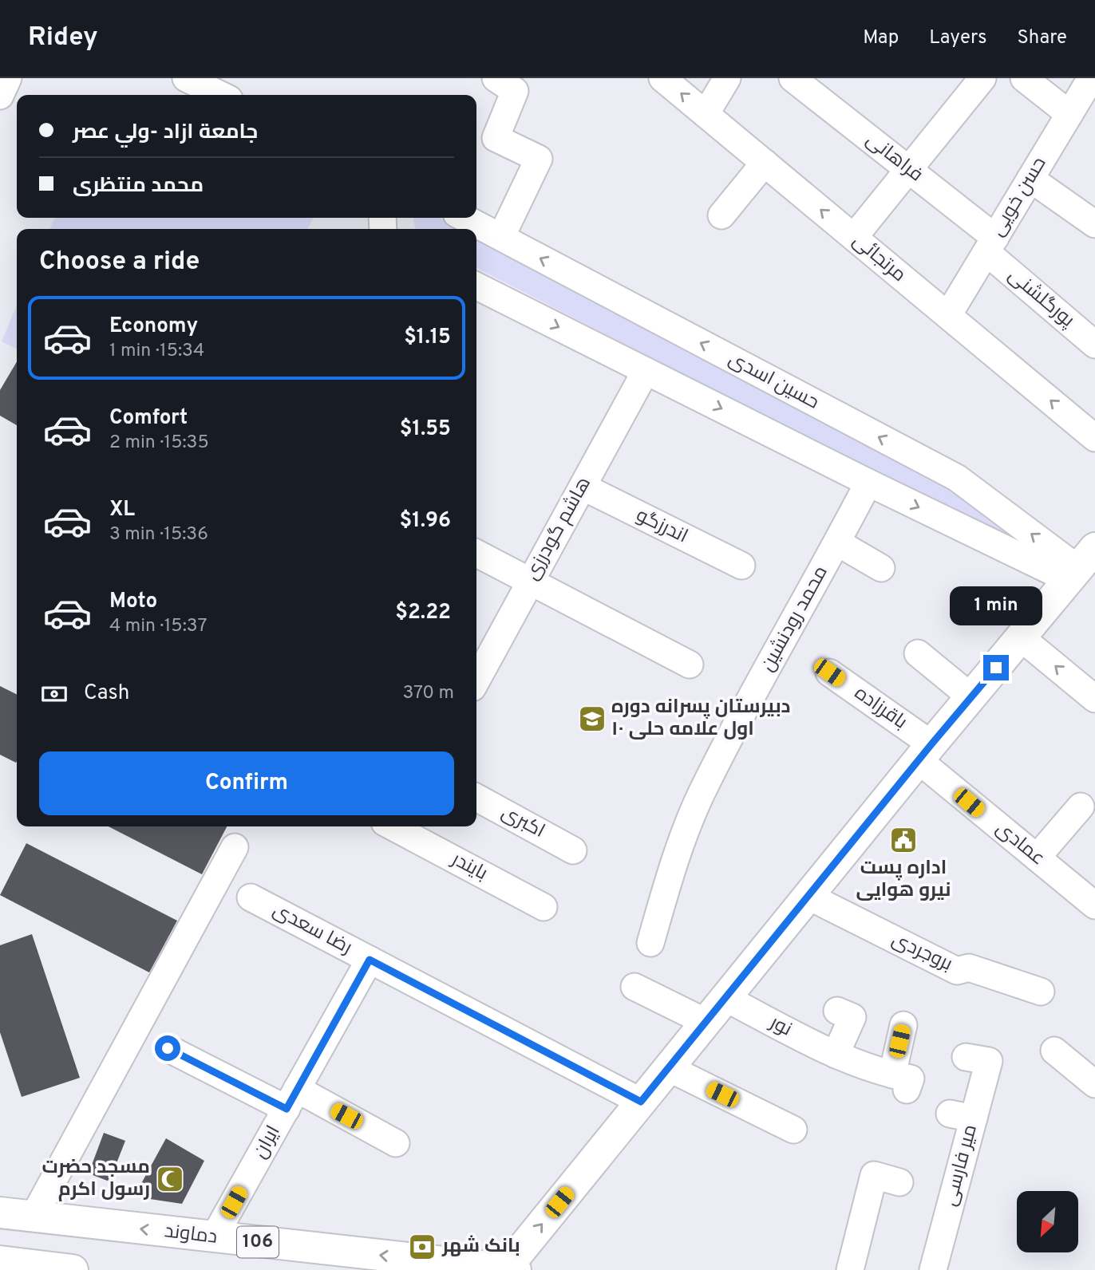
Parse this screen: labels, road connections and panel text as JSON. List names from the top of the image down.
{
  "streets": {
    "main road": ["دماوند", "106"],
    "street": [
      "فراهانی",
      "حسن خویی",
      "مرتجائی",
      "پورگلشنی",
      "حسین اسدی",
      "اندرزگو",
      "هاشم گودرزی",
      "محمد رودنشین",
      "باقرزاده",
      "اکبری",
      "عمادی",
      "بایندر",
      "رضا سعدی",
      "بروجردی",
      "نور",
      "ایران",
      "میر فارسی"
    ]
  },
  "crossings": [
    ["فراهانی", "حسن خویی"],
    ["فراهانی", "پورگلشنی"],
    ["حسن خویی", "مرتجائی"],
    ["حسن خویی", "پورگلشنی"],
    ["اندرزگو", "هاشم گودرزی"],
    ["باقرزاده", "عمادی"],
    ["رضا سعدی", "ایران"],
    ["ایران", "دماوند"]
  ],
  "one_way": ["دماوند"],
  "places": {
    "school or university": ["دبیرستان پسرانه دوره اول علامه حلی ۱۰"],
    "public building": ["اداره پست نیرو هوایی"],
    "mosque": ["مسجد حضرت رسول اکرم"],
    "bank": ["بانک شهر"]
  },
  "north": "bottom left",
  "page": {
    "header": "Ridey",
    "nav": ["Map", "Layers", "Share"],
    "banner": ["جامعة ازاد -ولي عصر", "محمد منتظری"],
    "heading": "Choose a ride",
    "list": [
      {
        "name": "Economy",
        "note": "1 min · 15:34",
        "value": "$1.15"
      },
      {
        "name": "Comfort",
        "note": "2 min · 15:35",
        "value": "$1.55"
      },
      {
        "name": "XL",
        "note": "3 min · 15:36",
        "value": "$1.96"
      },
      {
        "name": "Moto",
        "note": "4 min · 15:37",
        "value": "$2.22"
      }
    ],
    "bubble": "1 min",
    "pay": ["Cash", "370 m"],
    "buttons": "Confirm"
  }
}
